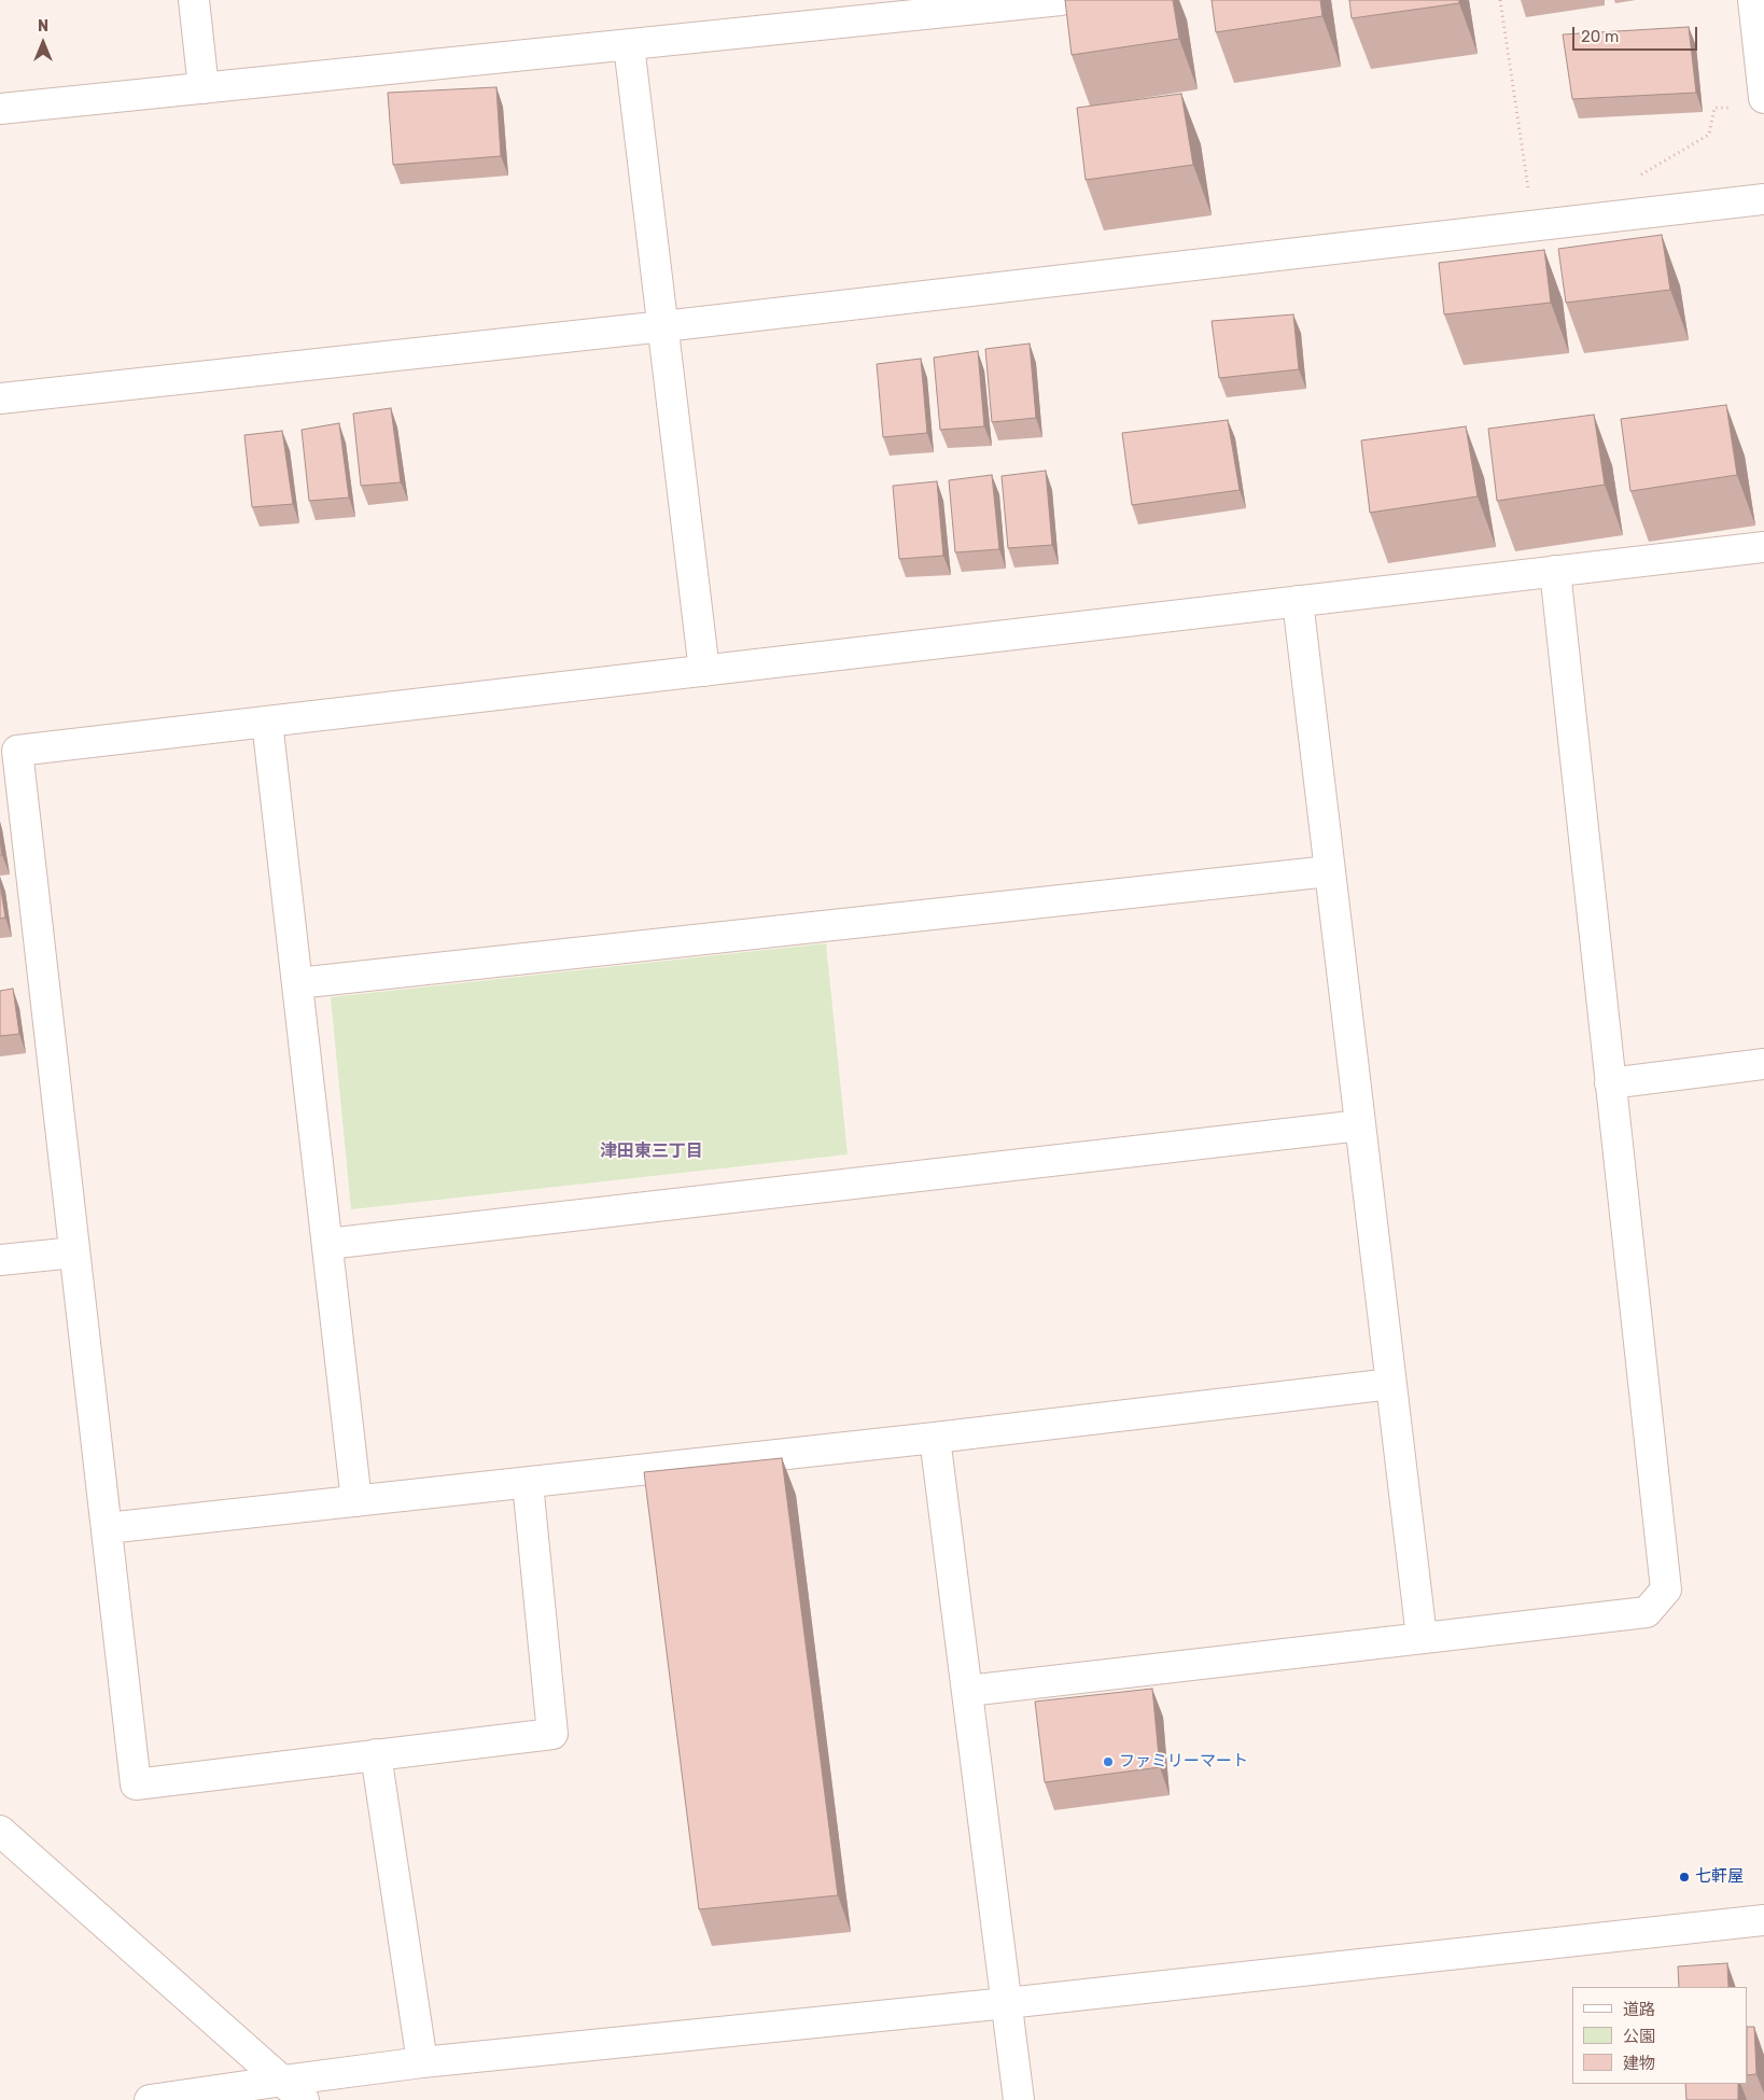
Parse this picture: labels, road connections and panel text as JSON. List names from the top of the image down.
{
  "districts": ["津田東三丁目"],
  "places": ["ファミリーマート", "七軒屋"],
  "legend": ["道路", "公園", "建物"],
  "scale_bar": "20 m",
  "north": "top"
}
